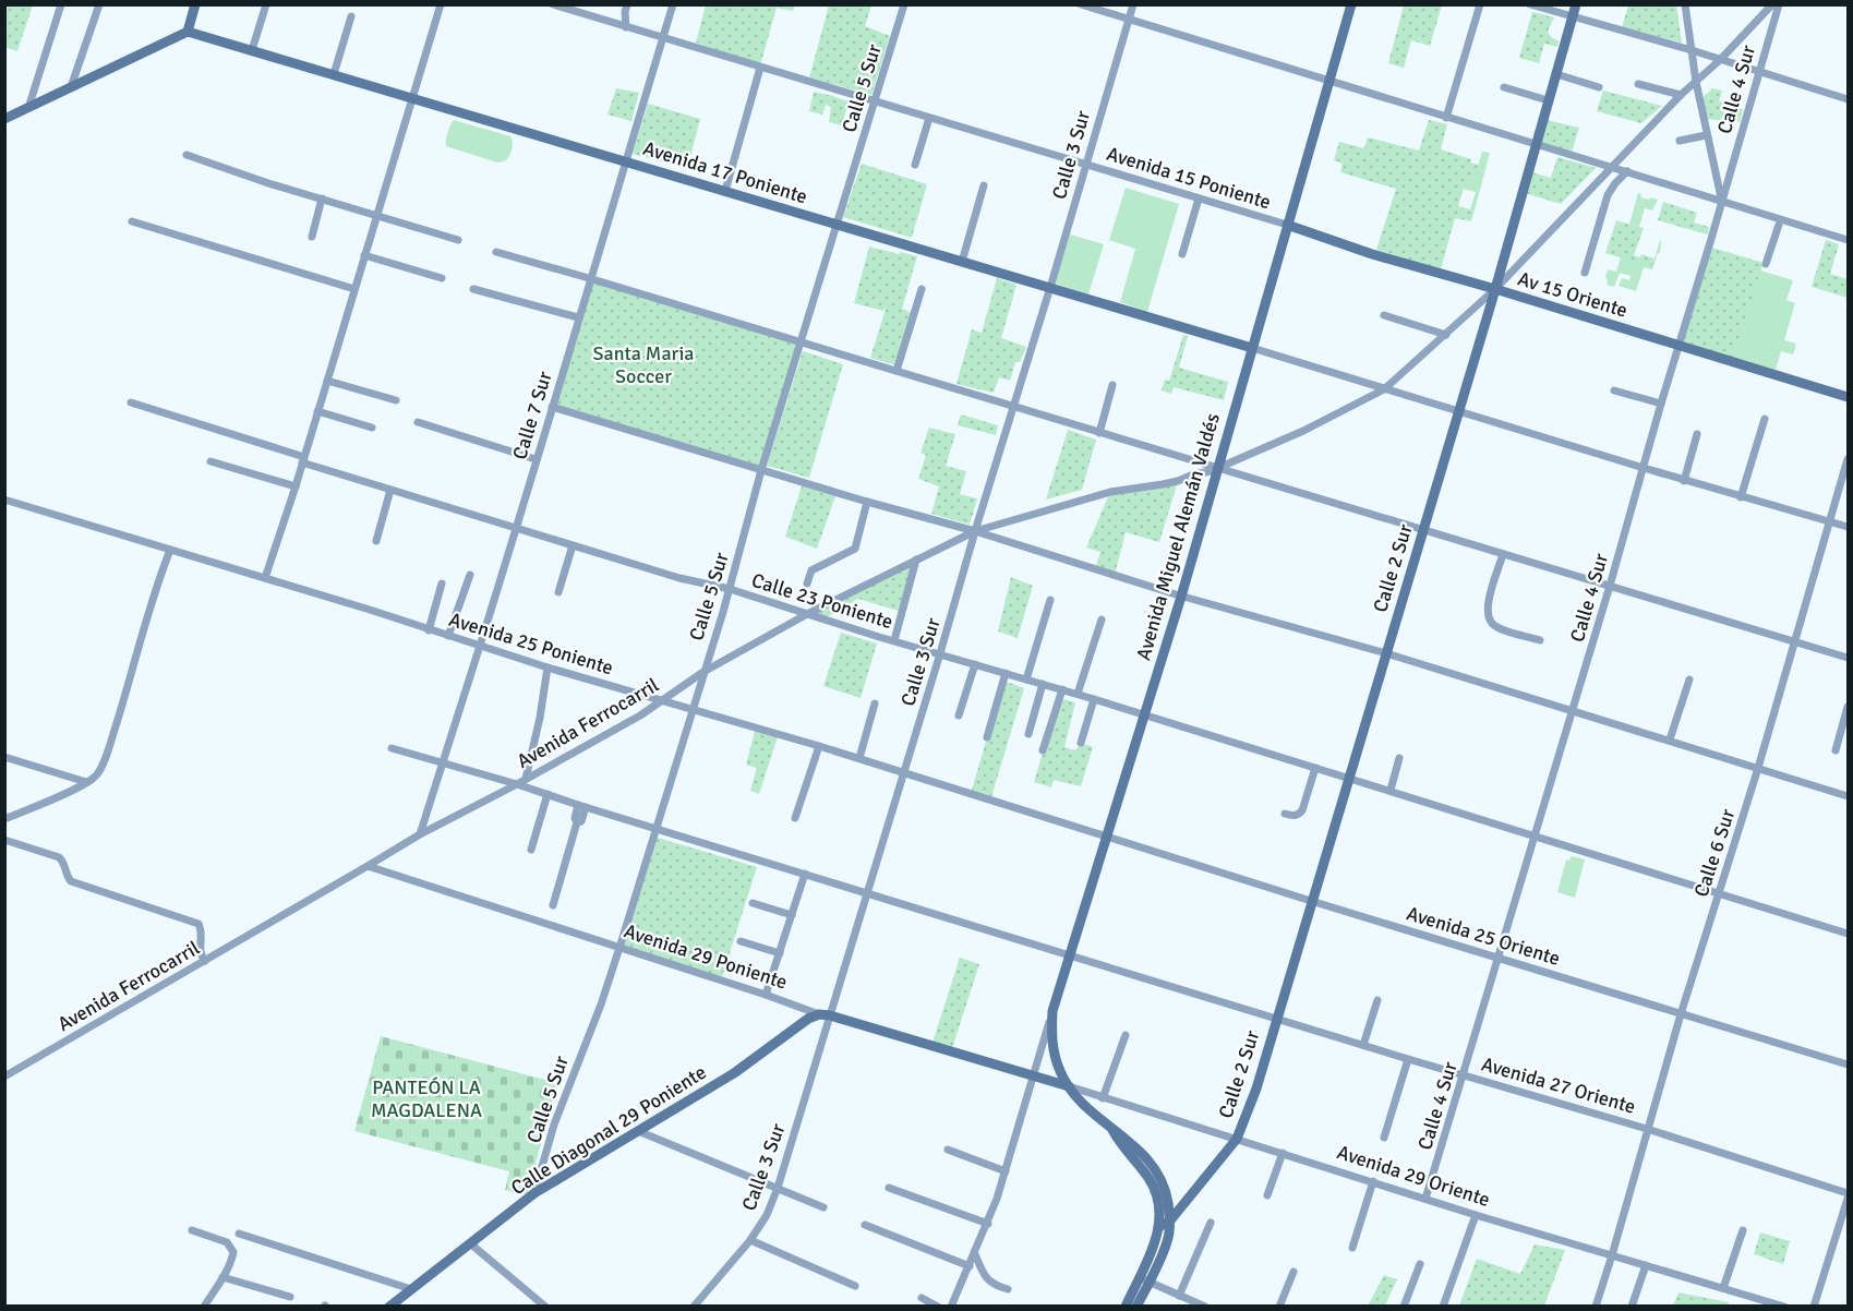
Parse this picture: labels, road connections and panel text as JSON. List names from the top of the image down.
{
  "streets": {
    "main road": [
      "Avenida 17 Poniente",
      "Av 15 Oriente",
      "Avenida Miguel Alemán Valdés",
      "Calle 2 Sur",
      "Avenida 29 Poniente",
      "Calle Diagonal 29 Poniente",
      "Avenida 29 Oriente"
    ],
    "street": [
      "Calle 5 Sur",
      "Calle 4 Sur",
      "Calle 3 Sur",
      "Avenida 15 Poniente",
      "Calle 7 Sur",
      "Calle 23 Poniente",
      "Avenida 25 Poniente",
      "Avenida Ferrocarril",
      "Calle 6 Sur",
      "Avenida 25 Oriente",
      "Avenida 27 Oriente"
    ]
  },
  "crossings": [
    ["Calle 5 Sur", "Avenida 17 Poniente"],
    ["Calle 5 Sur", "Avenida 15 Poniente"],
    ["Calle 5 Sur", "Calle 23 Poniente"],
    ["Calle 5 Sur", "Avenida 25 Poniente"],
    ["Calle 5 Sur", "Avenida Ferrocarril"],
    ["Calle 5 Sur", "Avenida 29 Poniente"],
    ["Calle 5 Sur", "Avenida 27 Oriente"],
    ["Calle 5 Sur", "Calle Diagonal 29 Poniente"],
    ["Calle 4 Sur", "Av 15 Oriente"],
    ["Calle 4 Sur", "Calle 23 Poniente"],
    ["Calle 4 Sur", "Avenida 25 Oriente"],
    ["Calle 4 Sur", "Avenida 27 Oriente"],
    ["Calle 4 Sur", "Avenida 29 Oriente"],
    ["Calle 3 Sur", "Avenida 17 Poniente"],
    ["Calle 3 Sur", "Avenida 15 Poniente"],
    ["Calle 3 Sur", "Calle 23 Poniente"],
    ["Calle 3 Sur", "Avenida 25 Poniente"],
    ["Calle 3 Sur", "Avenida Ferrocarril"],
    ["Calle 3 Sur", "Avenida 29 Poniente"],
    ["Calle 3 Sur", "Avenida 27 Oriente"],
    ["Calle 3 Sur", "Calle Diagonal 29 Poniente"],
    ["Avenida 17 Poniente", "Calle 7 Sur"],
    ["Avenida 17 Poniente", "Avenida Miguel Alemán Valdés"],
    ["Avenida 15 Poniente", "Av 15 Oriente"],
    ["Avenida 15 Poniente", "Calle 7 Sur"],
    ["Avenida 15 Poniente", "Avenida Miguel Alemán Valdés"],
    ["Av 15 Oriente", "Avenida Miguel Alemán Valdés"],
    ["Av 15 Oriente", "Calle 2 Sur"],
    ["Av 15 Oriente", "Avenida Ferrocarril"],
    ["Calle 7 Sur", "Calle 23 Poniente"],
    ["Calle 7 Sur", "Avenida 25 Poniente"],
    ["Calle 7 Sur", "Avenida Ferrocarril"],
    ["Calle 7 Sur", "Avenida 27 Oriente"],
    ["Avenida Miguel Alemán Valdés", "Calle 23 Poniente"],
    ["Avenida Miguel Alemán Valdés", "Avenida 25 Poniente"],
    ["Avenida Miguel Alemán Valdés", "Avenida Ferrocarril"],
    ["Avenida Miguel Alemán Valdés", "Avenida 25 Oriente"],
    ["Avenida Miguel Alemán Valdés", "Avenida 29 Poniente"],
    ["Avenida Miguel Alemán Valdés", "Avenida 27 Oriente"],
    ["Avenida Miguel Alemán Valdés", "Avenida 29 Oriente"],
    ["Calle 2 Sur", "Calle 23 Poniente"],
    ["Calle 2 Sur", "Avenida Ferrocarril"],
    ["Calle 2 Sur", "Avenida 25 Oriente"],
    ["Calle 2 Sur", "Avenida 27 Oriente"],
    ["Calle 2 Sur", "Avenida 29 Oriente"],
    ["Calle 23 Poniente", "Avenida Ferrocarril"],
    ["Calle 23 Poniente", "Calle 6 Sur"],
    ["Avenida 25 Poniente", "Avenida Ferrocarril"],
    ["Avenida 25 Poniente", "Avenida 25 Oriente"],
    ["Avenida Ferrocarril", "Avenida 29 Poniente"],
    ["Avenida Ferrocarril", "Avenida 27 Oriente"],
    ["Calle 6 Sur", "Avenida 25 Oriente"],
    ["Calle 6 Sur", "Avenida 27 Oriente"],
    ["Calle 6 Sur", "Avenida 29 Oriente"],
    ["Avenida 29 Poniente", "Calle Diagonal 29 Poniente"],
    ["Avenida 29 Poniente", "Avenida 29 Oriente"]
  ],
  "parks": ["Santa Maria Soccer", "PANTEÓN LA MAGDALENA"]
}
